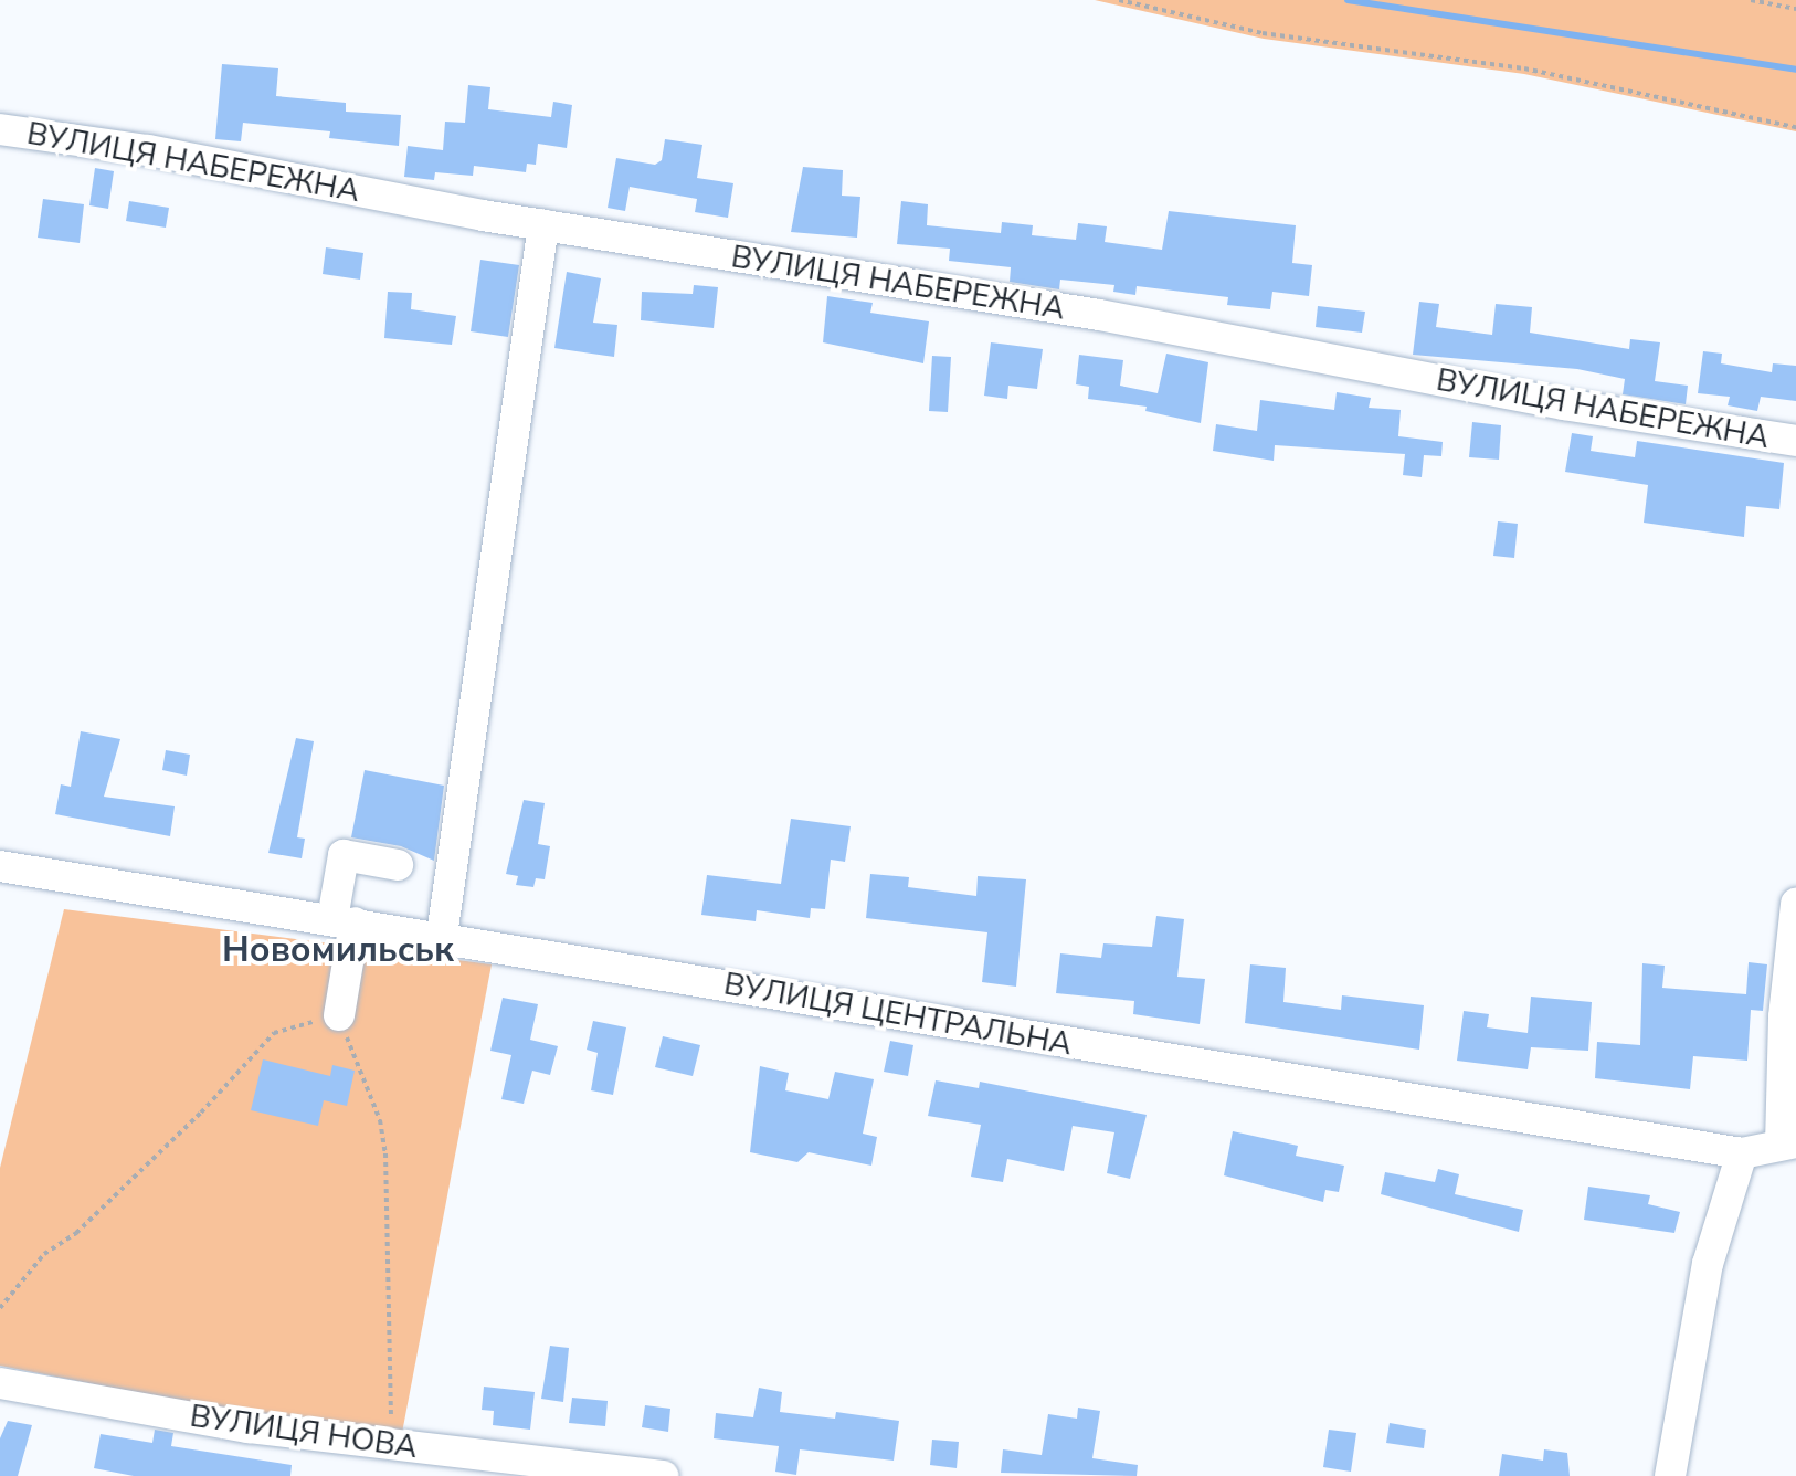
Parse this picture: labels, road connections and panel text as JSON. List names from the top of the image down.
{
  "streets": {
    "street": ["ВУЛИЦЯ НАБЕРЕЖНА", "ВУЛИЦЯ ЦЕНТРАЛЬНА", "ВУЛИЦЯ НОВА"]
  },
  "districts": ["Новомильськ"]
}
